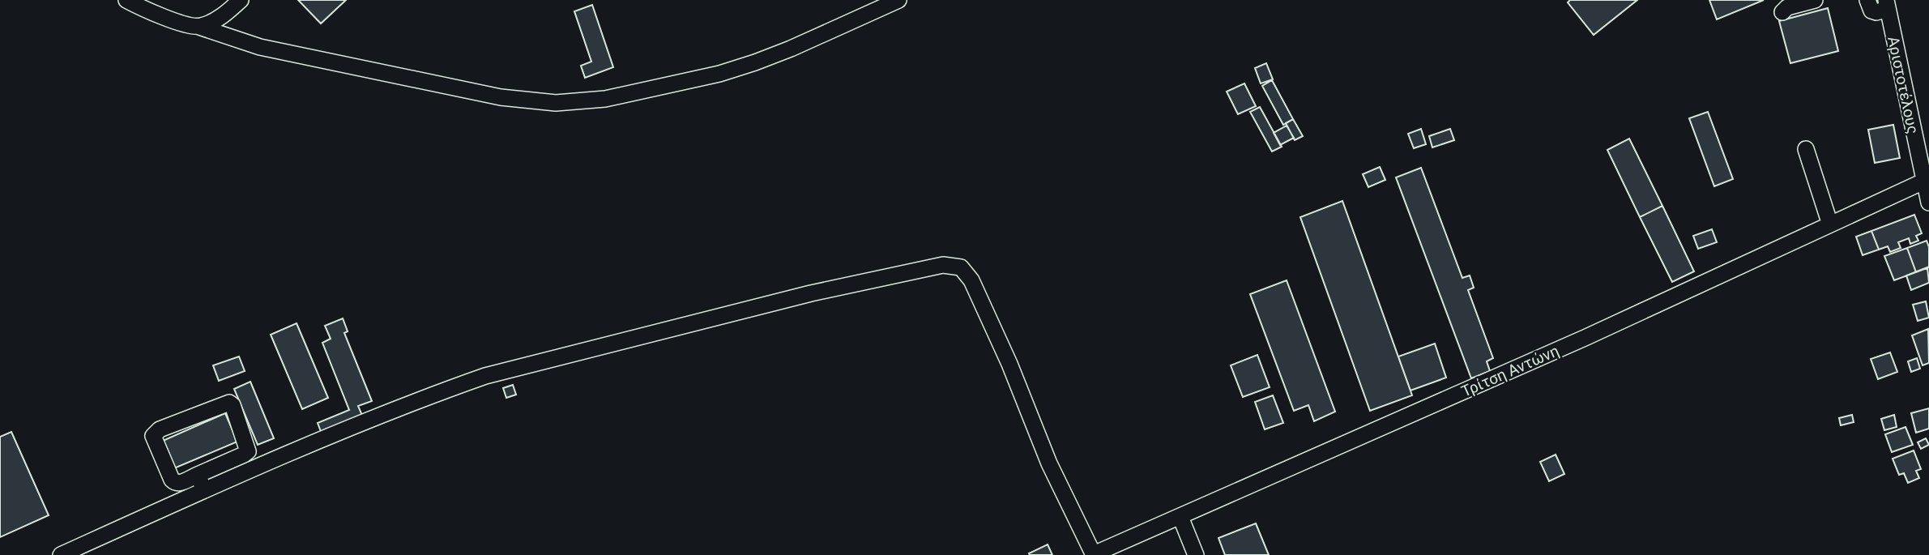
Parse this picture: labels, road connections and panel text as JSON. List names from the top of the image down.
{
  "streets": {
    "street": ["Αριστοτέλους", "Τρίτση Αντώνη"]
  },
  "crossings": [
    ["Αριστοτέλους", "Τρίτση Αντώνη"]
  ]
}
